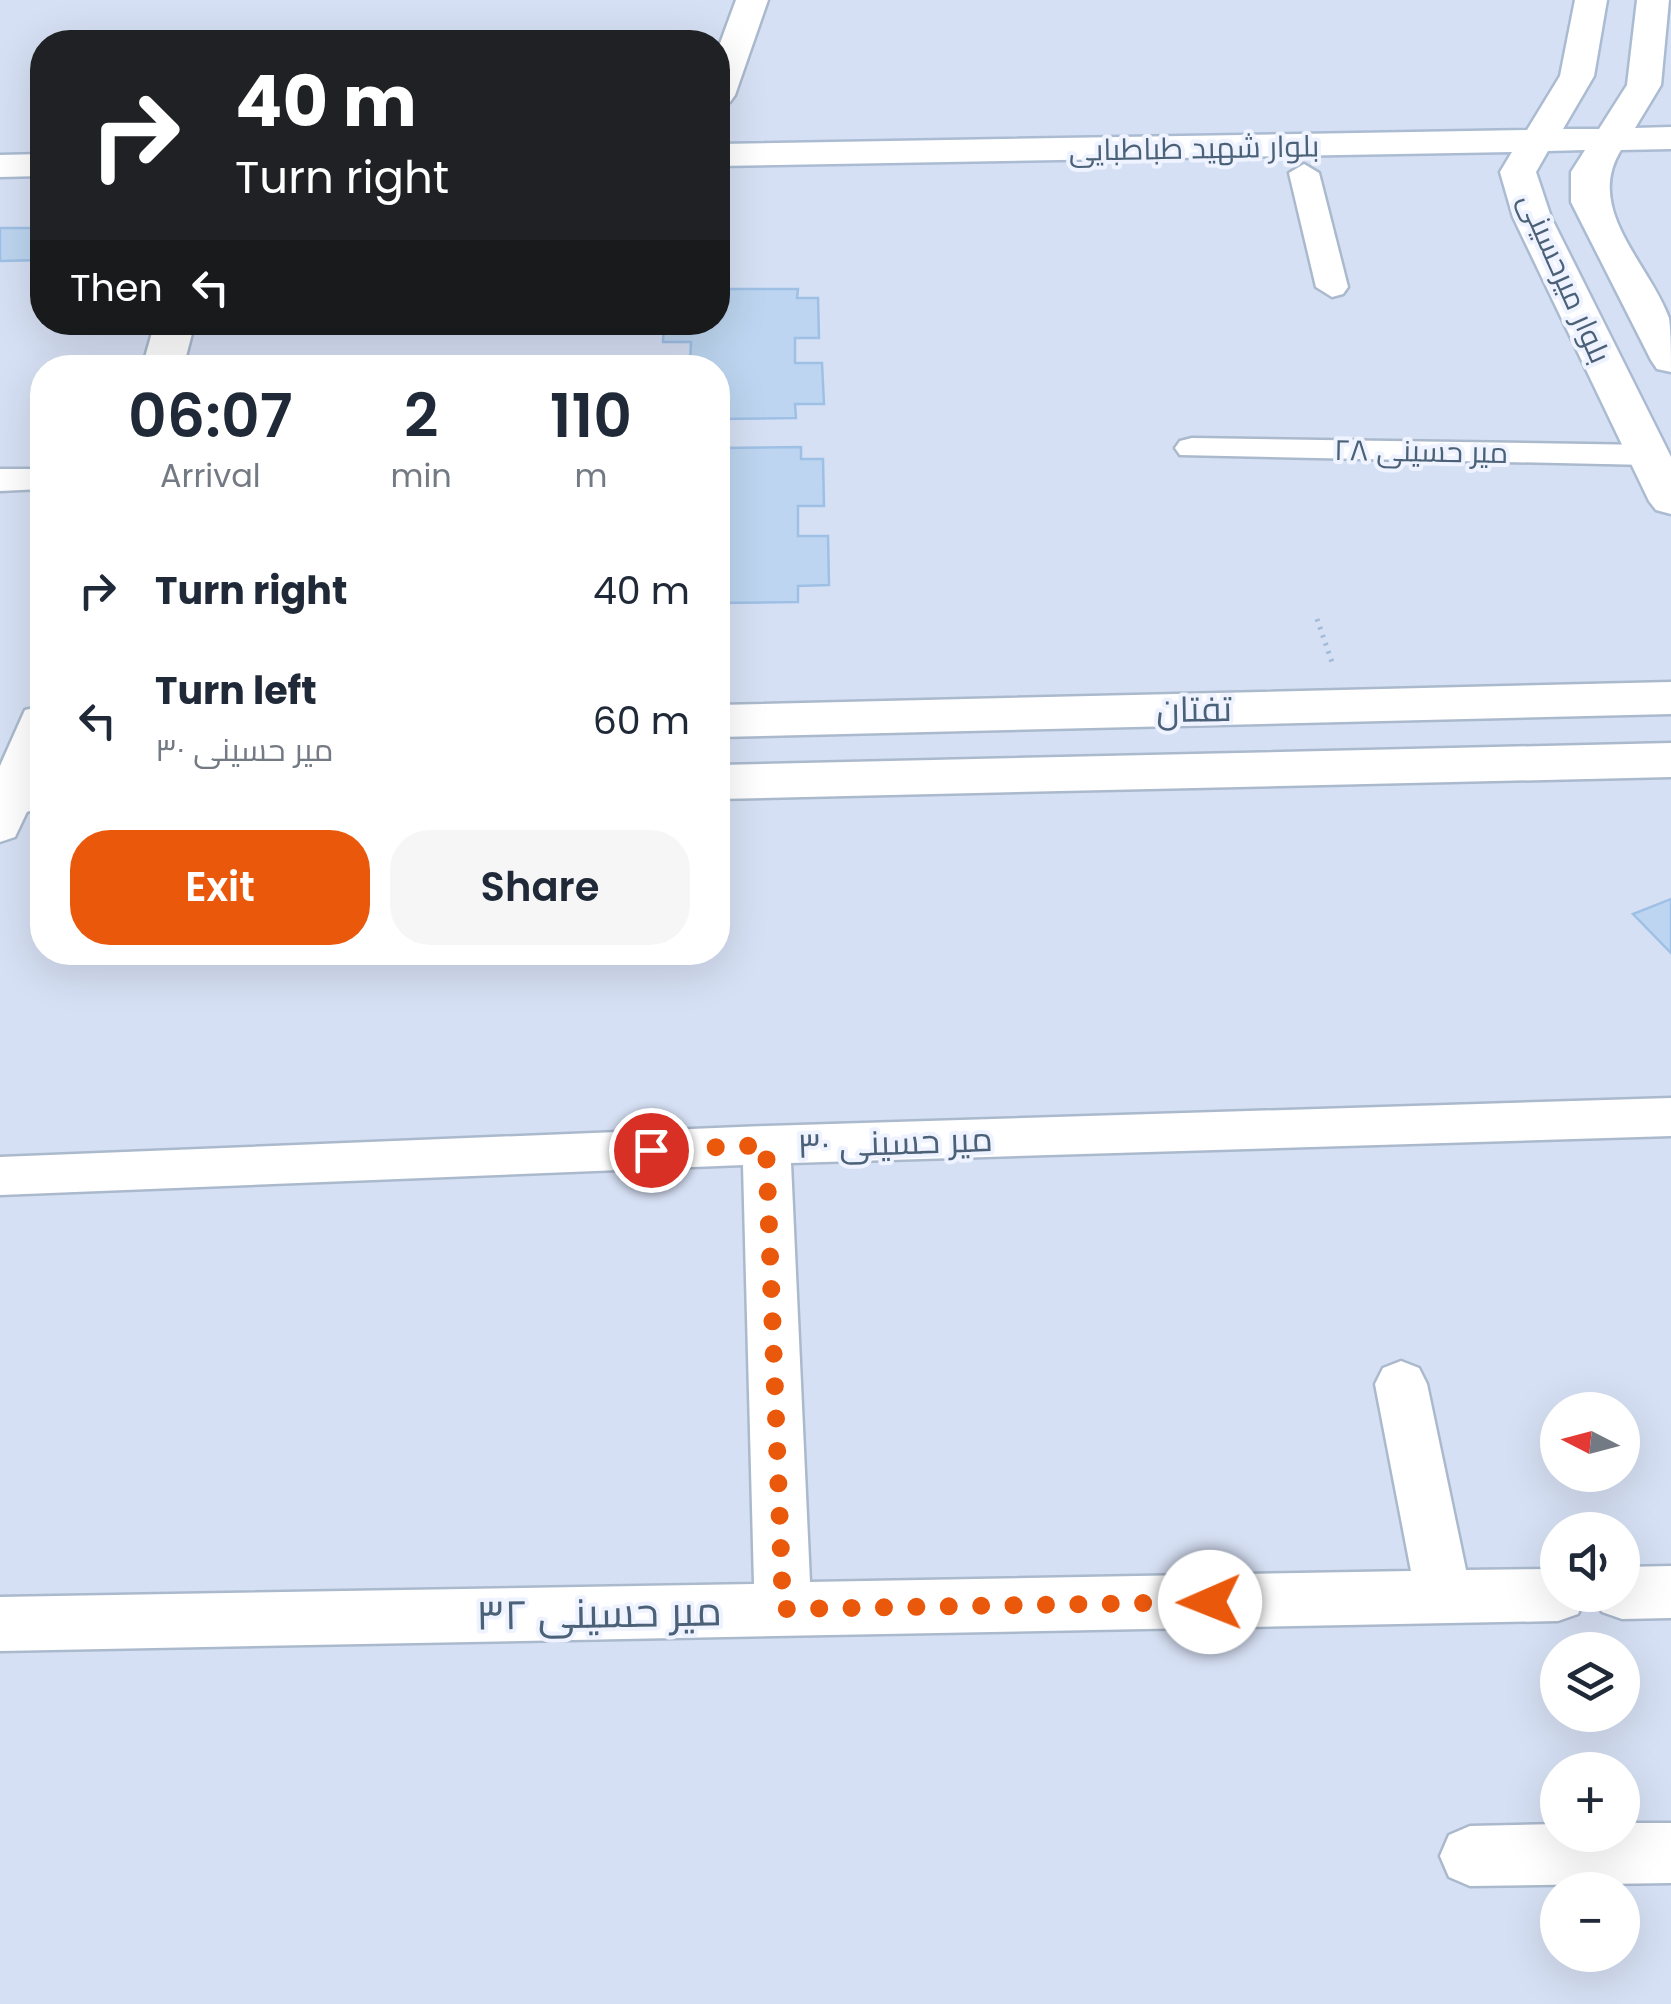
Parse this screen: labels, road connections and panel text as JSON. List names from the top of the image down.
{
  "streets": {
    "main road": ["بلوار شهید طباطبایی", "بلوار میرحسینی", "تفتان"],
    "street": ["میر حسینی ۲۸", "میر حسینی ۳۰", "میر حسینی ۳۲"]
  },
  "crossings": [
    ["بلوار شهید طباطبایی", "بلوار میرحسینی"],
    ["بلوار میرحسینی", "میر حسینی ۲۸"]
  ],
  "north": "left",
  "page": {
    "turn": ["40 m", "Turn right"],
    "then": "Then",
    "eta": [
      "06:07",
      "Arrival",
      "2",
      "min",
      "110",
      "m"
    ],
    "list": [
      {
        "name": "Turn right",
        "value": "40 m"
      },
      {
        "name": "Turn left",
        "note": "میر حسینی ۳۰",
        "value": "60 m"
      }
    ],
    "buttons": ["Exit", "Share"],
    "map_buttons": ["+", "−"]
  }
}
